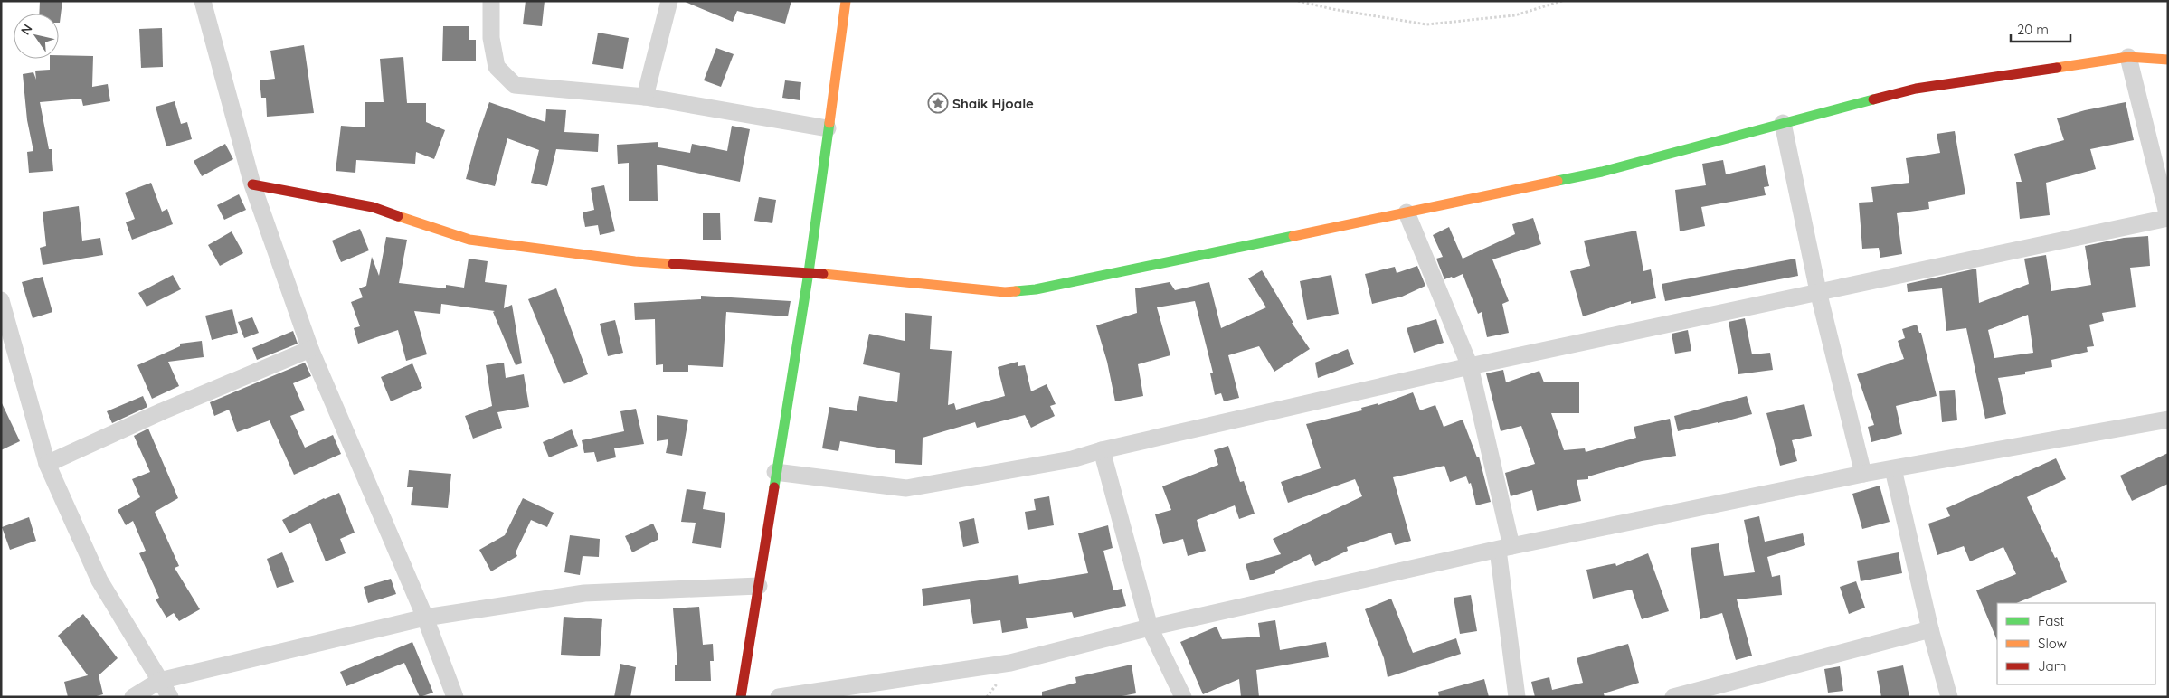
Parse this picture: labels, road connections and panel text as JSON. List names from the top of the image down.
{
  "places": {
    "place": ["Shaik Hjoale"]
  },
  "legend": ["Fast", "Slow", "Jam"],
  "scale_bar": "20 m",
  "north": "top left"
}
